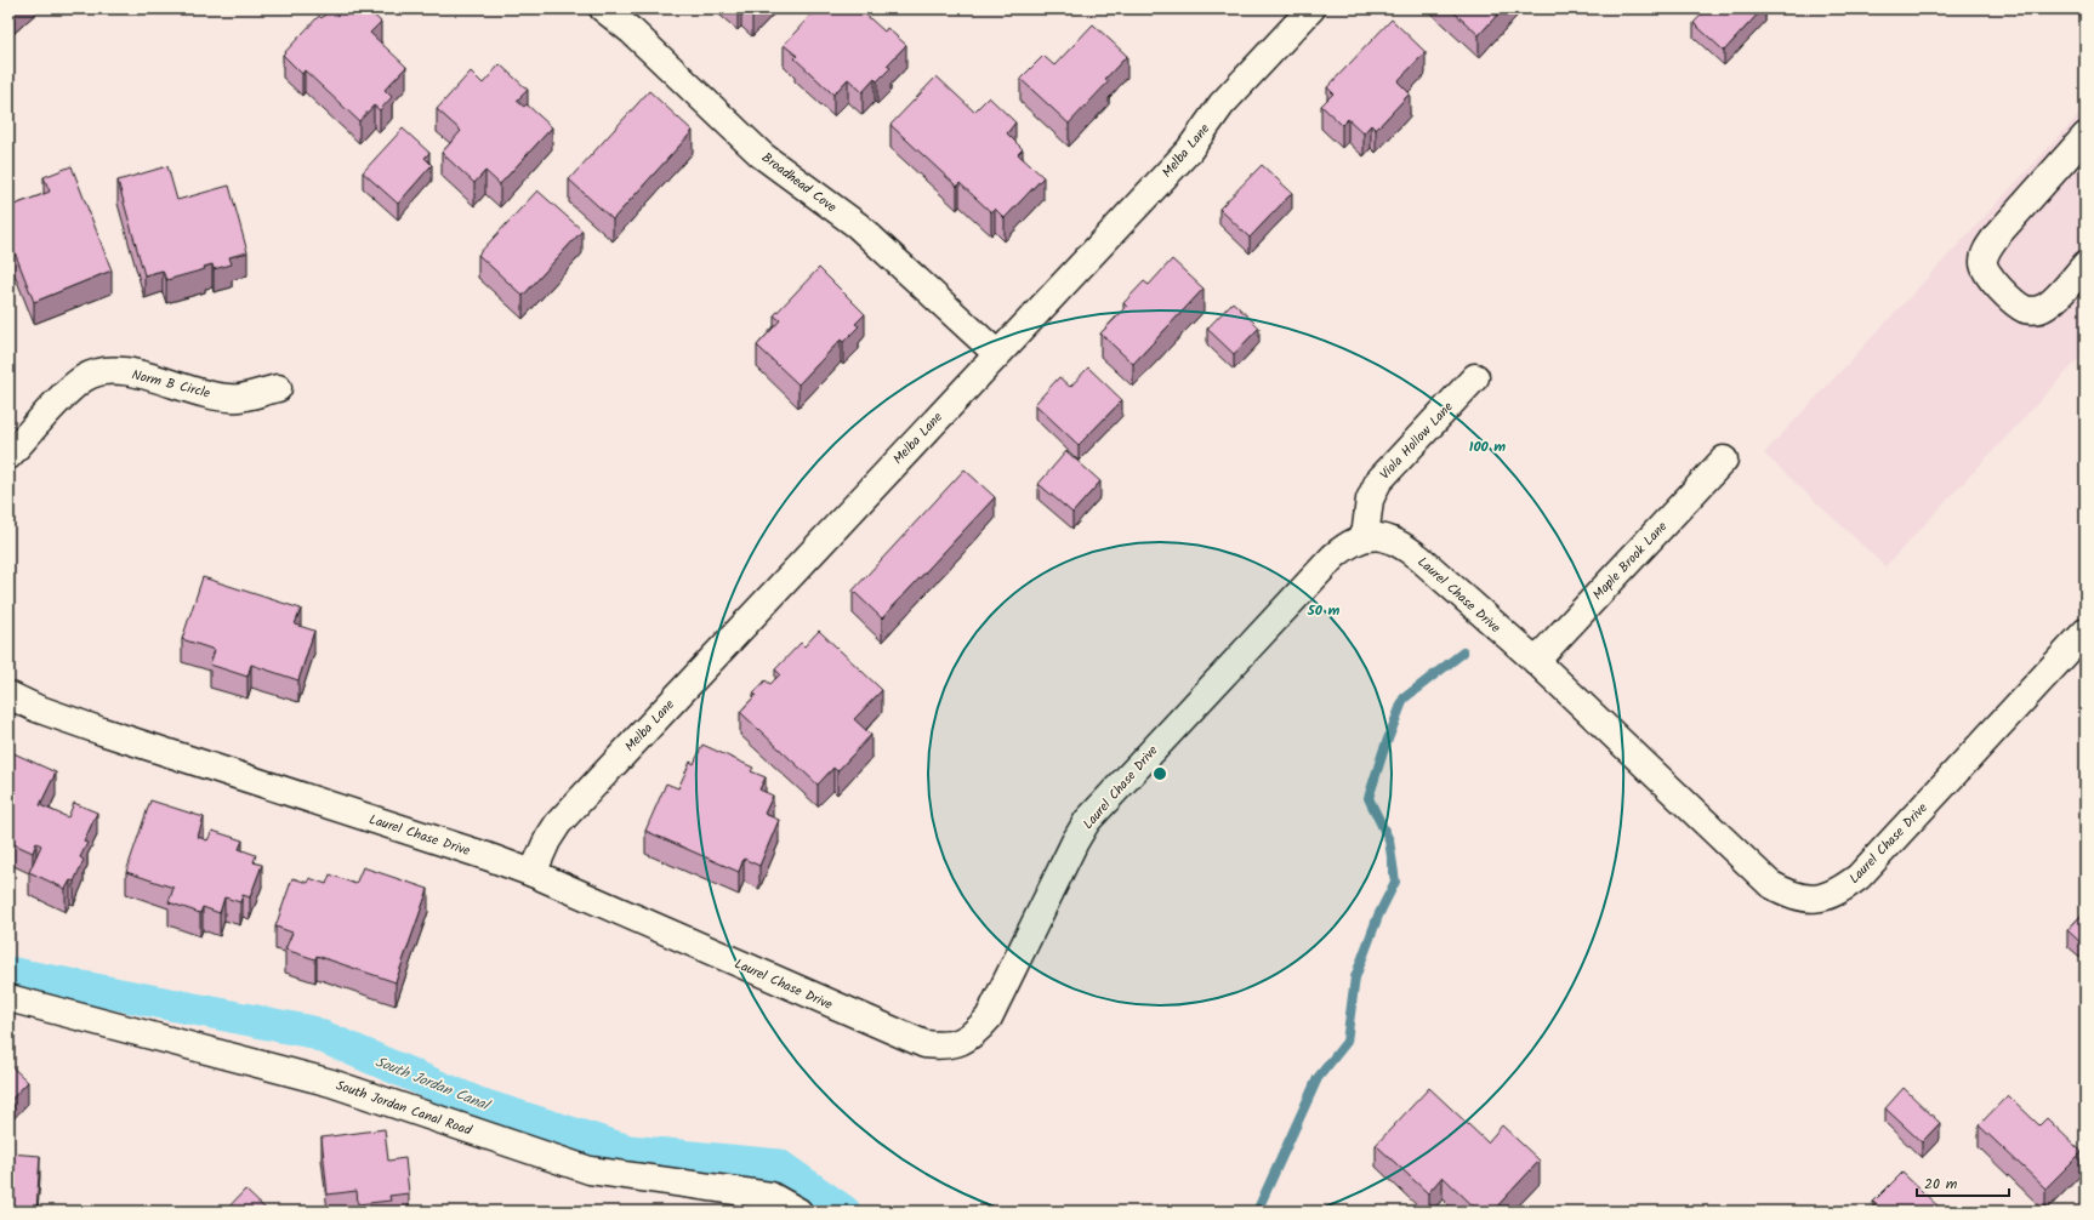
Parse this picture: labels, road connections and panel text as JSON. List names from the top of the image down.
{
  "streets": {
    "street": [
      "Melba Lane",
      "Broadhead Cove",
      "Norm B Circle",
      "Viola Hollow Lane",
      "Maple Brook Lane",
      "Laurel Chase Drive",
      "South Jordan Canal Road"
    ]
  },
  "crossings": [
    ["Melba Lane", "Broadhead Cove"],
    ["Melba Lane", "Laurel Chase Drive"],
    ["Viola Hollow Lane", "Laurel Chase Drive"],
    ["Maple Brook Lane", "Laurel Chase Drive"]
  ],
  "water": ["South Jordan Canal"],
  "scale_bar": "20 m",
  "rings": ["100 m", "50 m"]
}
